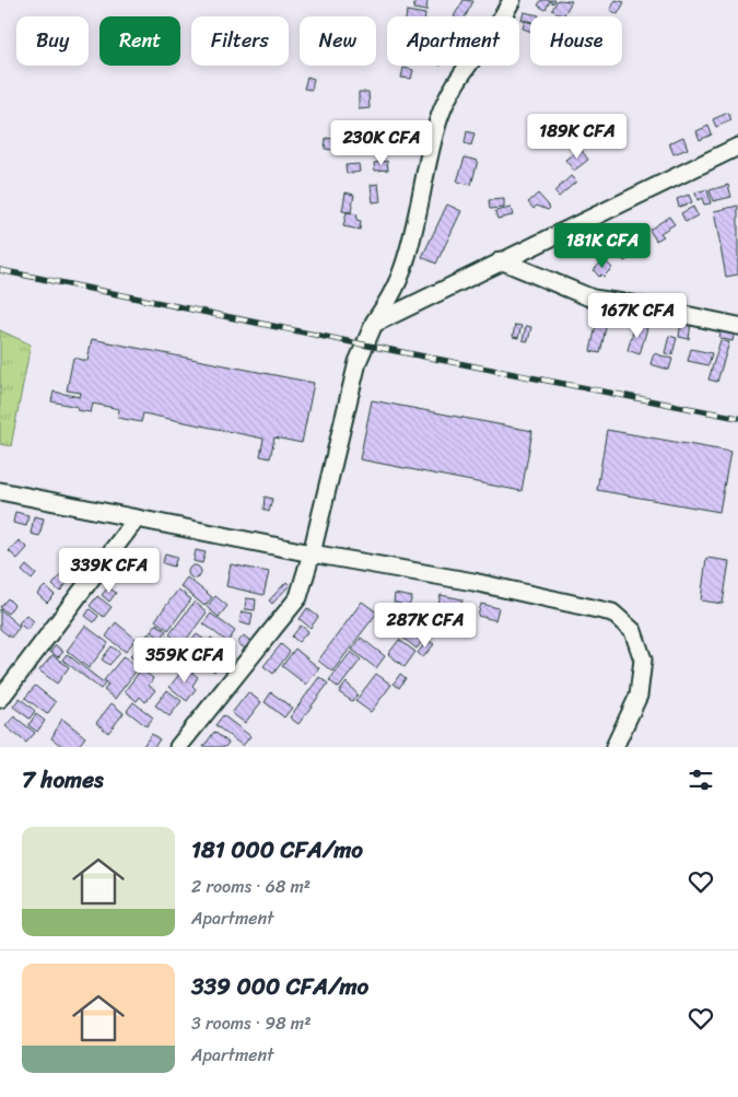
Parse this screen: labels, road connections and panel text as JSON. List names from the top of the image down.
{
  "page": {
    "chip": [
      "Buy",
      "Rent",
      "Filters",
      "New",
      "Apartment",
      "House"
    ],
    "price": [
      "189K CFA",
      "230K CFA",
      "181K CFA",
      "167K CFA",
      "339K CFA",
      "287K CFA",
      "359K CFA"
    ],
    "heading": "7 homes",
    "list": [
      {
        "name": "181 000 CFA/mo",
        "note": "2 rooms · 68 m² · Apartment"
      },
      {
        "name": "339 000 CFA/mo",
        "note": "3 rooms · 98 m² · Apartment"
      }
    ]
  }
}
